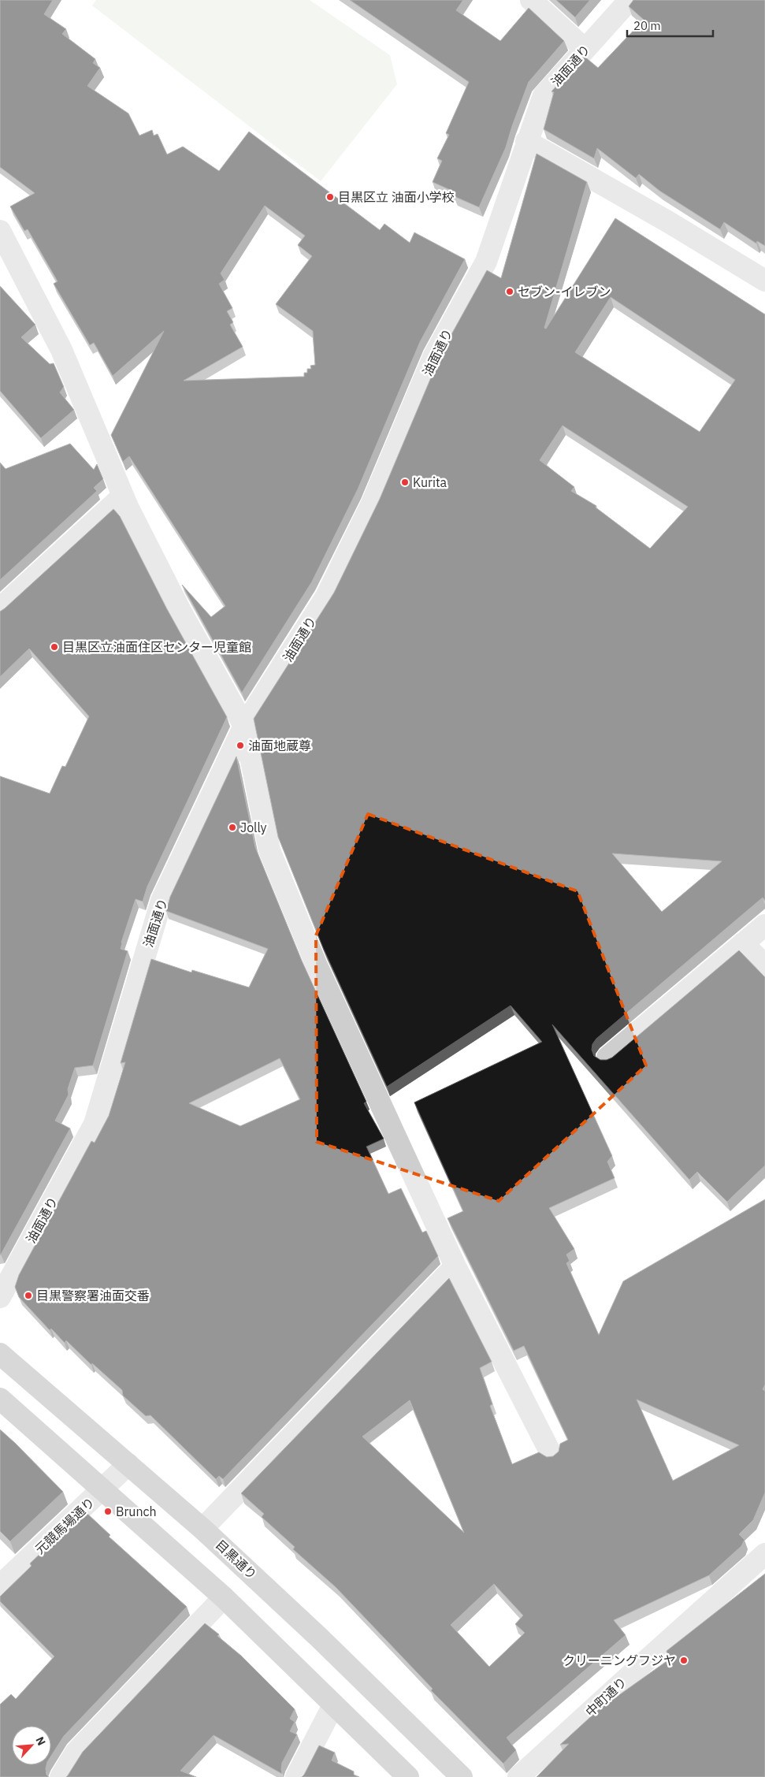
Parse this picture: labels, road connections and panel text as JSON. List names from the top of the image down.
{
  "streets": {
    "main road": ["目黒通り"],
    "street": ["油面通り", "元競馬場通り", "中町通り"]
  },
  "crossings": [
    ["元競馬場通り", "目黒通り"]
  ],
  "places": [
    "目黒区立 油面小学校",
    "セブン-イレブン",
    "Kurita",
    "目黒区立油面住区センター児童館",
    "油面地蔵尊",
    "Jolly",
    "目黒警察署油面交番",
    "Brunch",
    "クリーニングフジヤ"
  ],
  "scale_bar": "20 m",
  "north": "top right"
}
